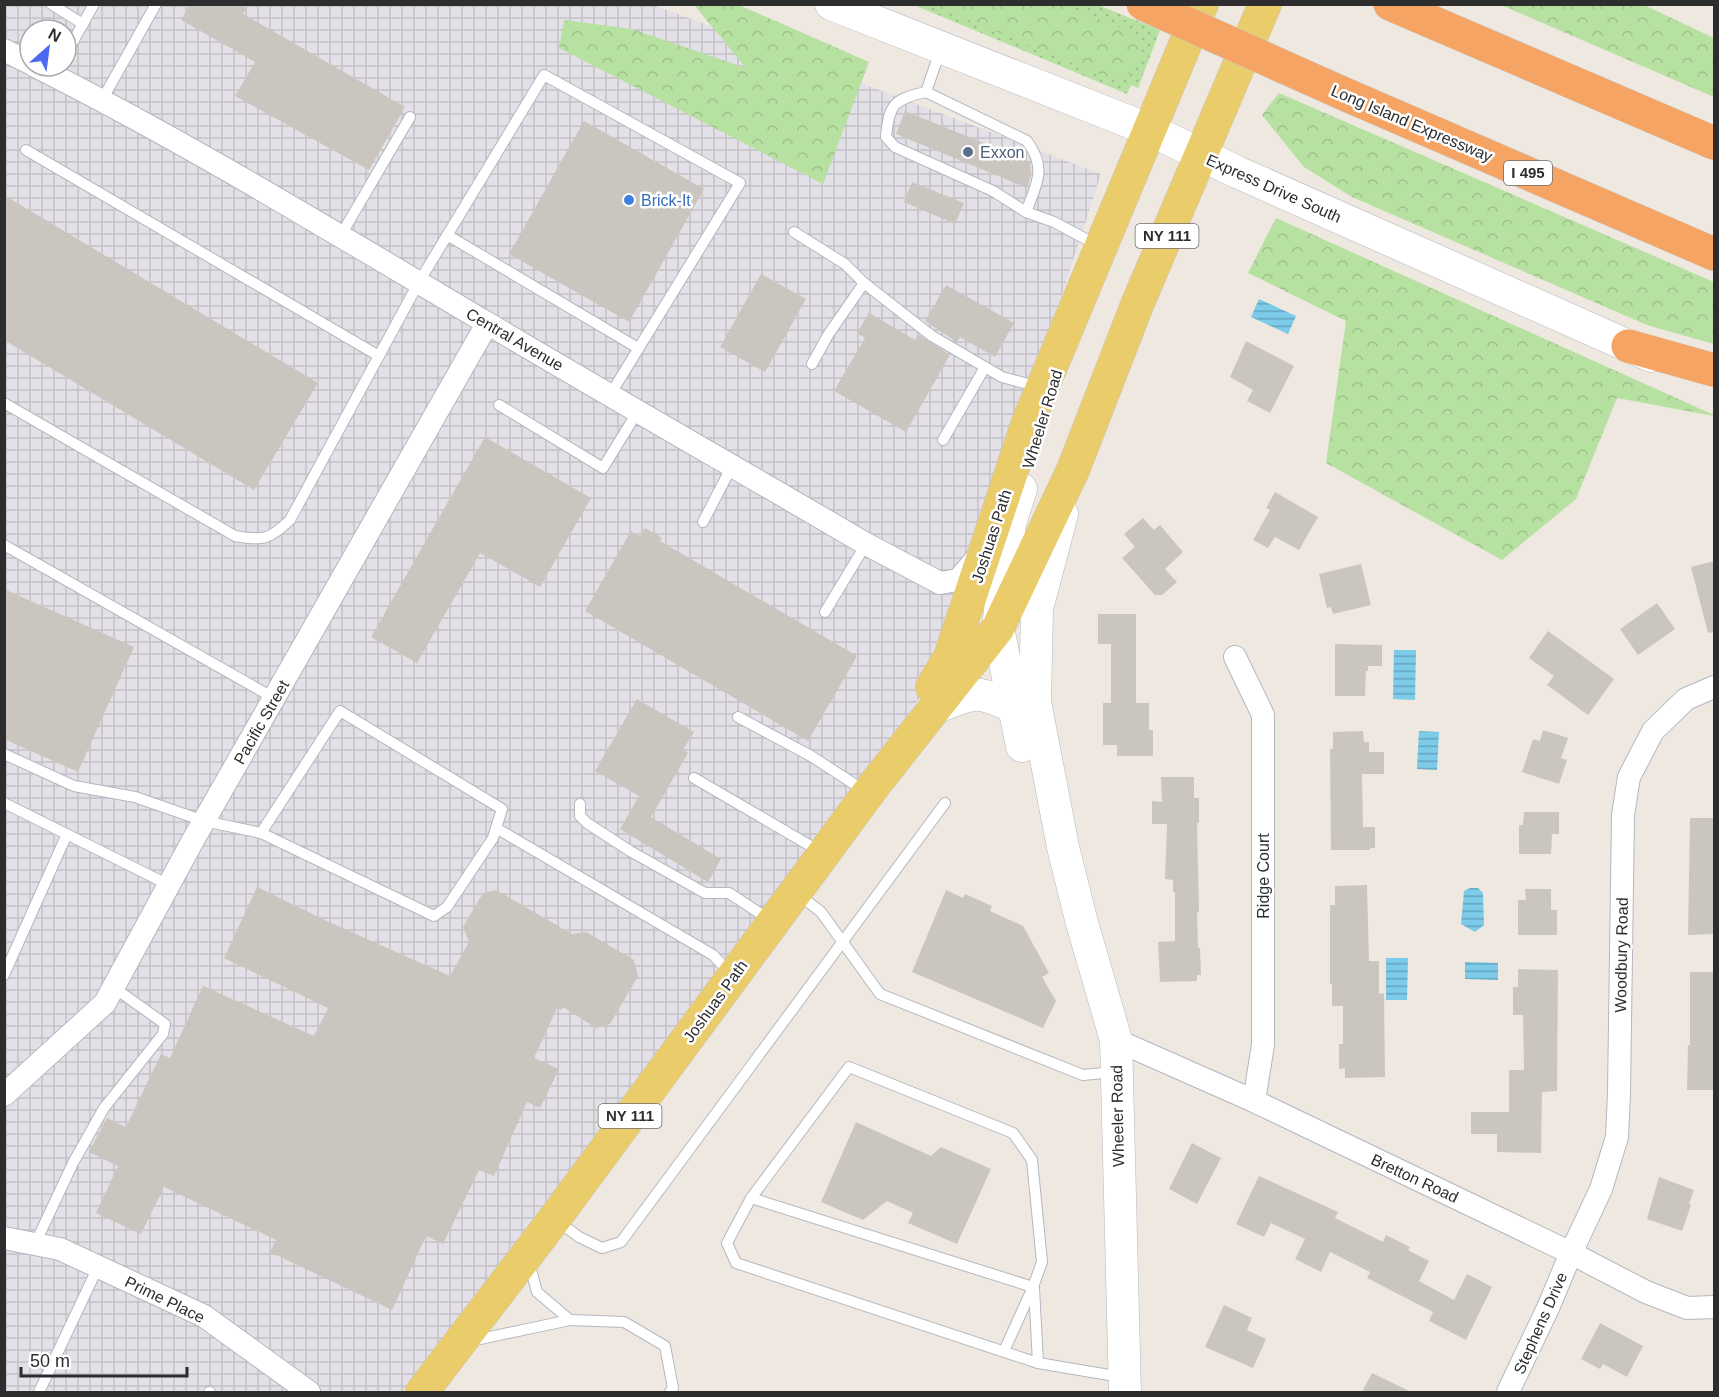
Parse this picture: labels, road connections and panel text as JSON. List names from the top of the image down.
{
  "streets": {
    "highway": ["Long Island Expressway", "I 495"],
    "main road": [
      "Express Drive South",
      "NY 111",
      "Wheeler Road",
      "Joshuas Path"
    ],
    "street": [
      "Central Avenue",
      "Pacific Street",
      "Ridge Court",
      "Woodbury Road",
      "Bretton Road",
      "Prime Place",
      "Stephens Drive"
    ]
  },
  "crossings": [
    ["Express Drive South", "Wheeler Road"],
    ["Central Avenue", "Joshuas Path"],
    ["Central Avenue", "Pacific Street"],
    ["Wheeler Road", "Joshuas Path"],
    ["Wheeler Road", "Bretton Road"],
    ["Ridge Court", "Bretton Road"],
    ["Woodbury Road", "Bretton Road"],
    ["Woodbury Road", "Stephens Drive"],
    ["Bretton Road", "Stephens Drive"]
  ],
  "places": ["Exxon", "Brick-It"],
  "scale_bar": "50 m",
  "north": "top right"
}
